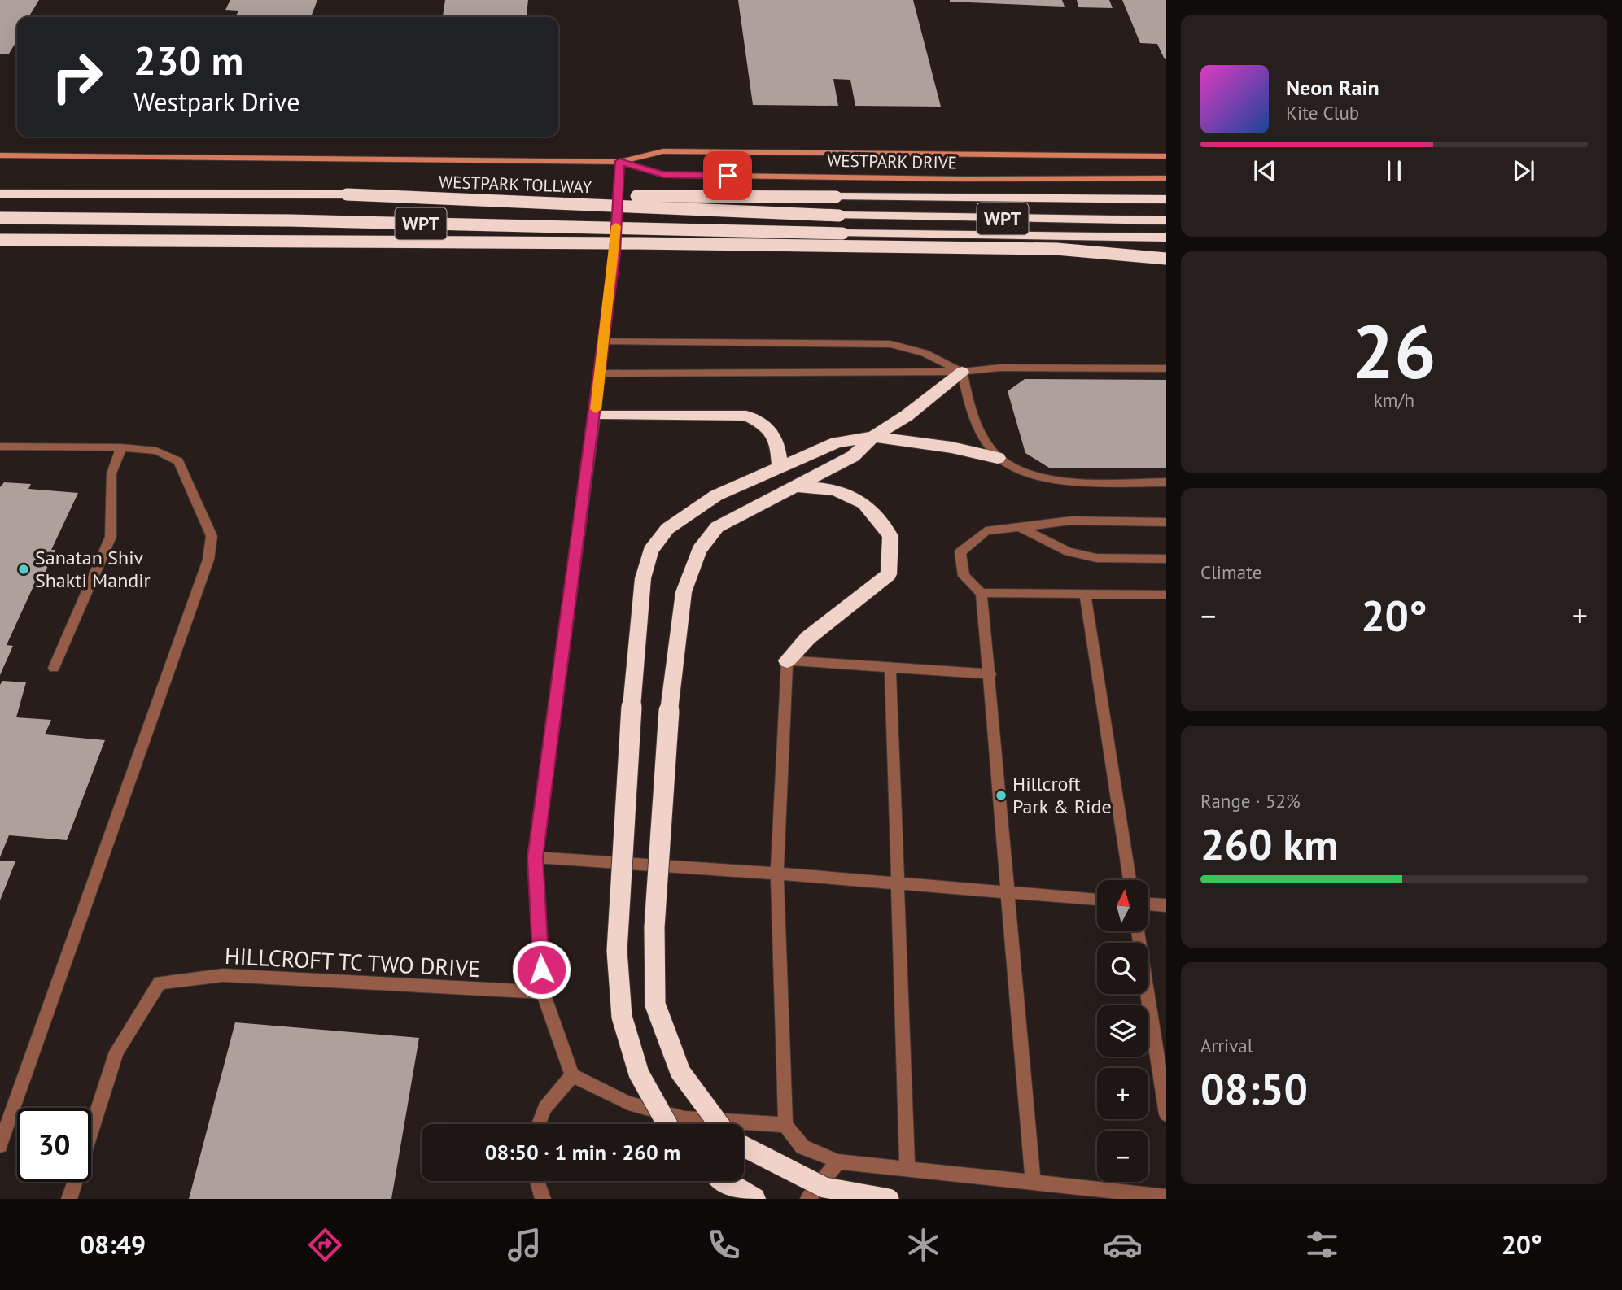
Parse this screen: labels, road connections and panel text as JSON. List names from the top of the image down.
{
  "streets": {
    "highway": ["WESTPARK TOLLWAY", "WPT"],
    "main road": ["WESTPARK DRIVE"],
    "street": ["HILLCROFT TC TWO DRIVE"]
  },
  "places": ["Sanatan Shiv Shakti Mandir", "Hillcroft Park & Ride"],
  "north": "top",
  "page": {
    "turn": ["230 m", "Westpark Drive"],
    "song": ["Neon Rain", "Kite Club"],
    "tile": [
      ["26", "km/h"],
      "Climate",
      ["Range · 52%", "260 km"],
      ["Arrival", "08:50"]
    ],
    "heat": ["−", "20°", "+"],
    "map_buttons": ["+", "−"],
    "limit": "30",
    "trip": "08:50 · 1 min · 260 m",
    "tabs": ["08:49", "20°"]
  }
}
